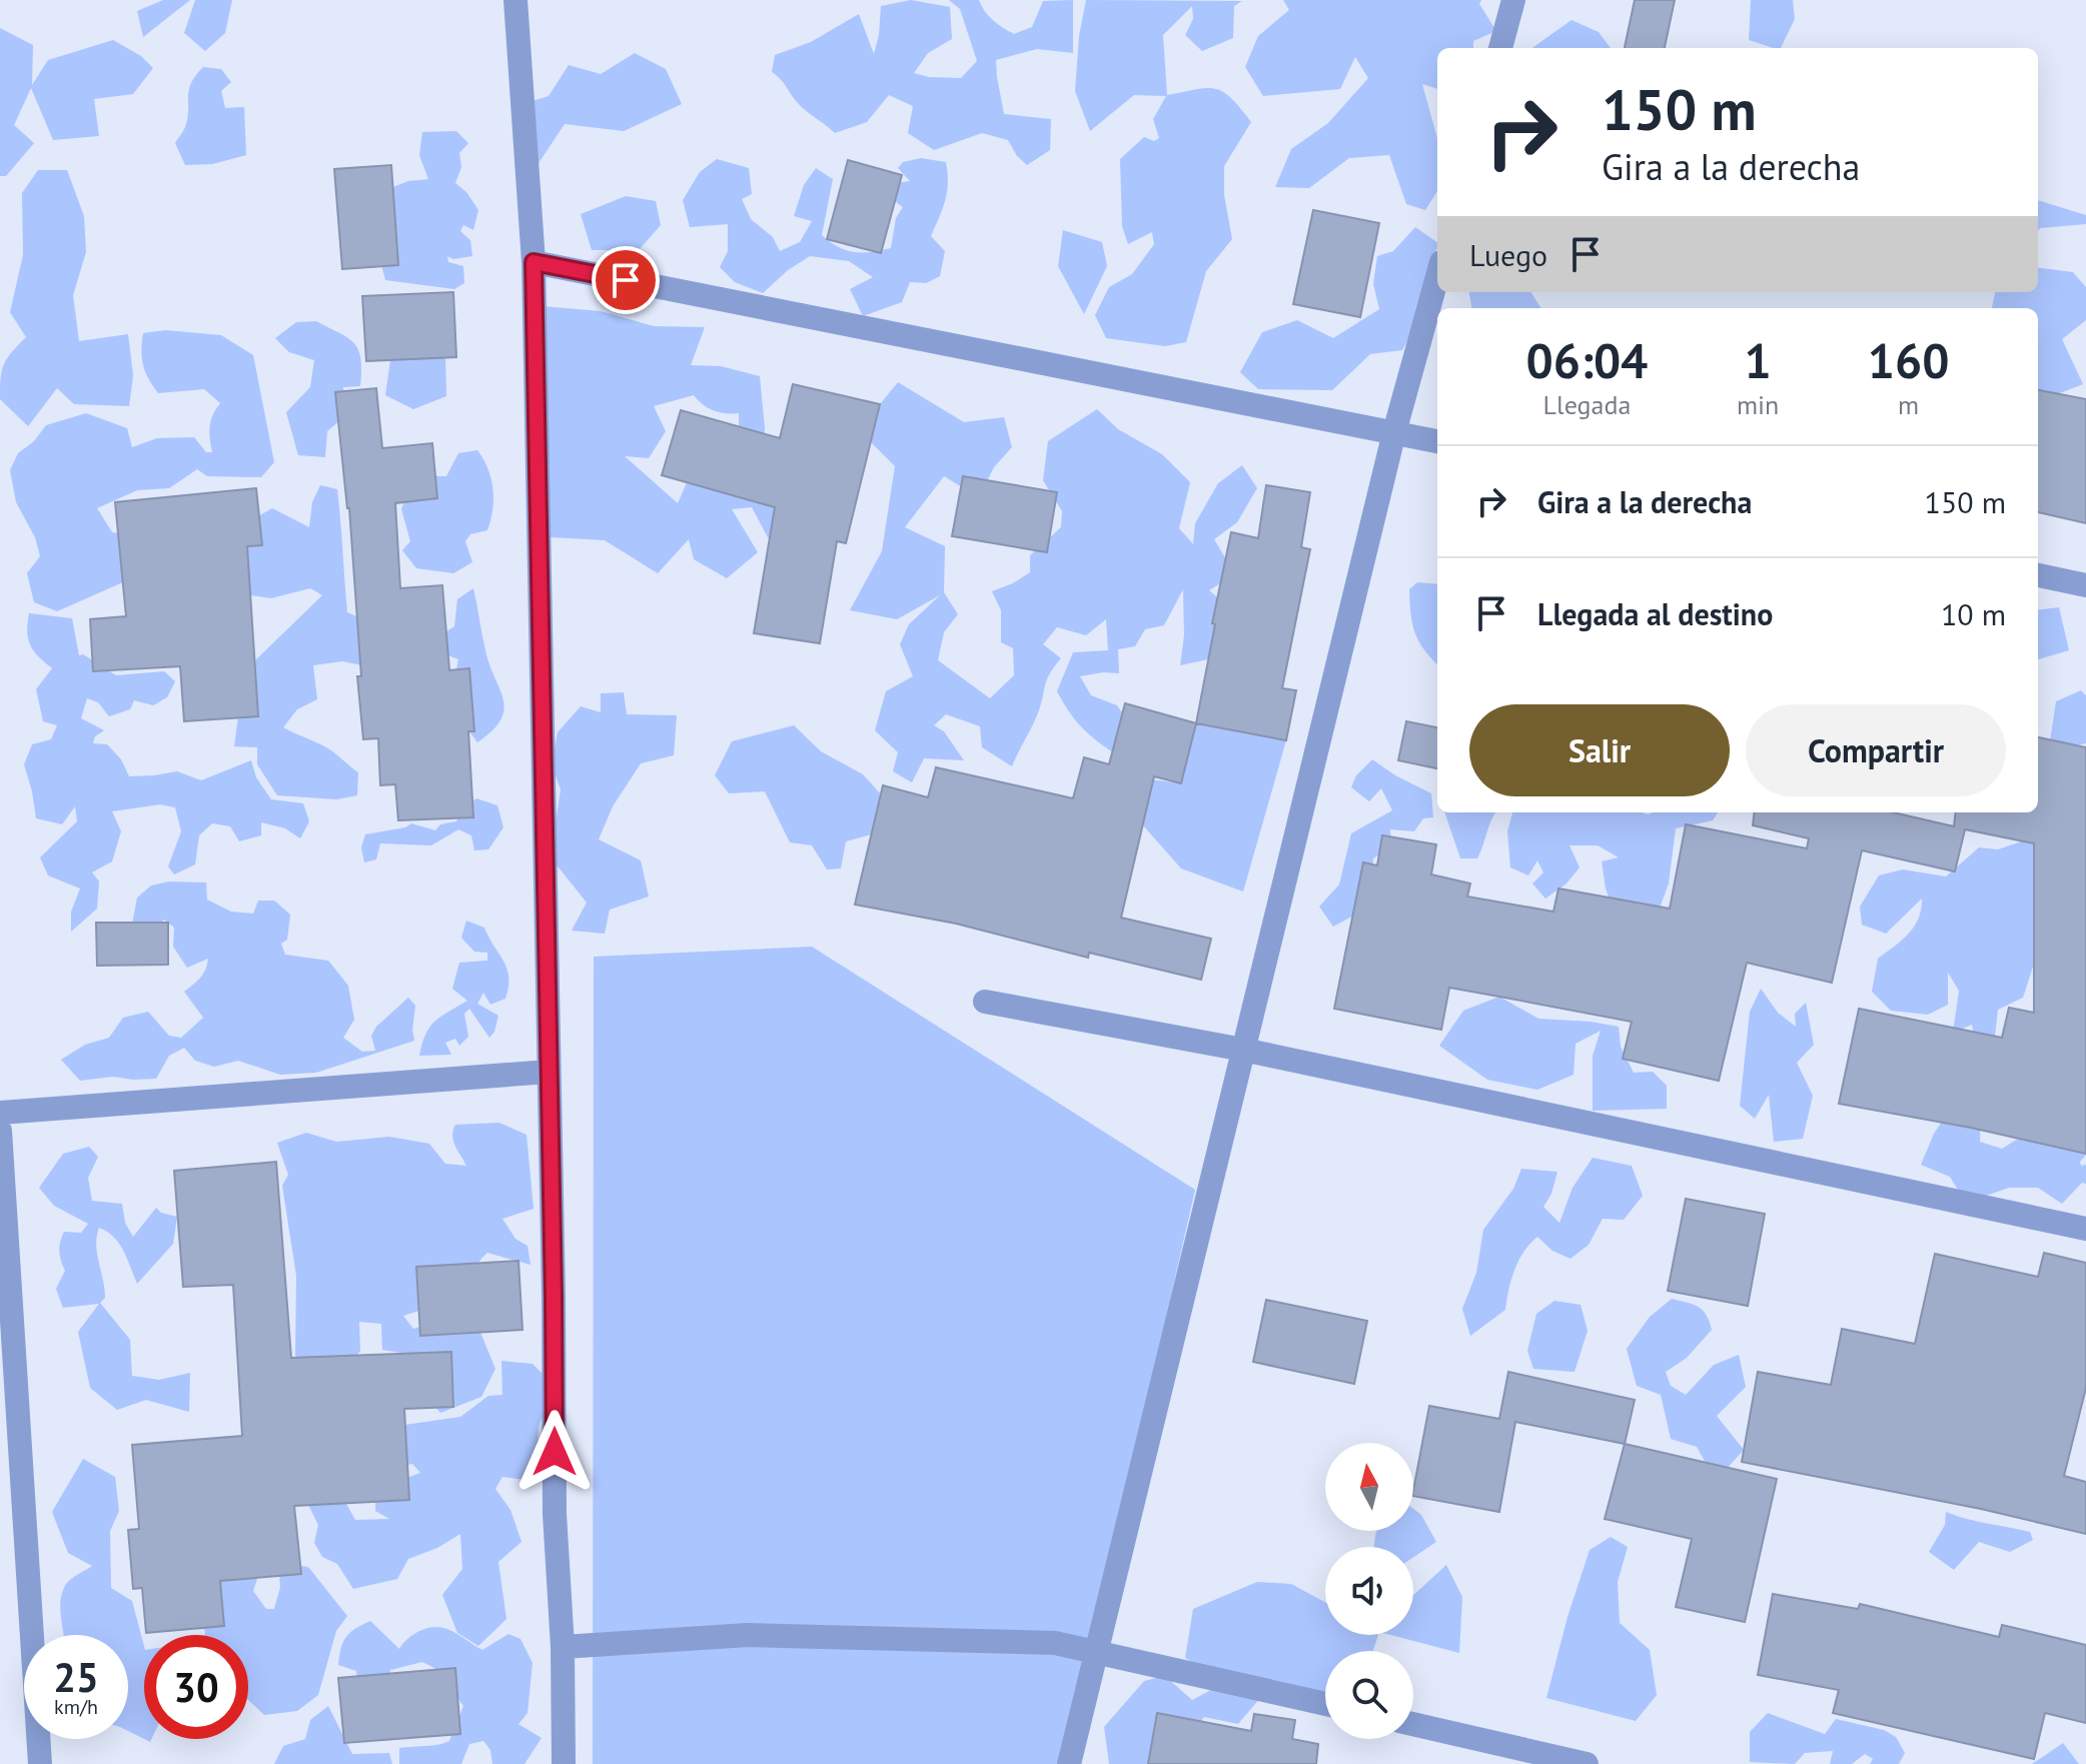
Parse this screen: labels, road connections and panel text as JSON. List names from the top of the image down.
{
  "north": "top",
  "page": {
    "turn": ["150 m", "Gira a la derecha"],
    "then": "Luego",
    "eta": [
      "06:04",
      "Llegada",
      "1",
      "min",
      "160",
      "m"
    ],
    "list": [
      {
        "name": "Gira a la derecha",
        "value": "150 m"
      },
      {
        "name": "Llegada al destino",
        "value": "10 m"
      }
    ],
    "buttons": ["Salir", "Compartir"],
    "speed": "25 km/h",
    "limit": "30"
  }
}
